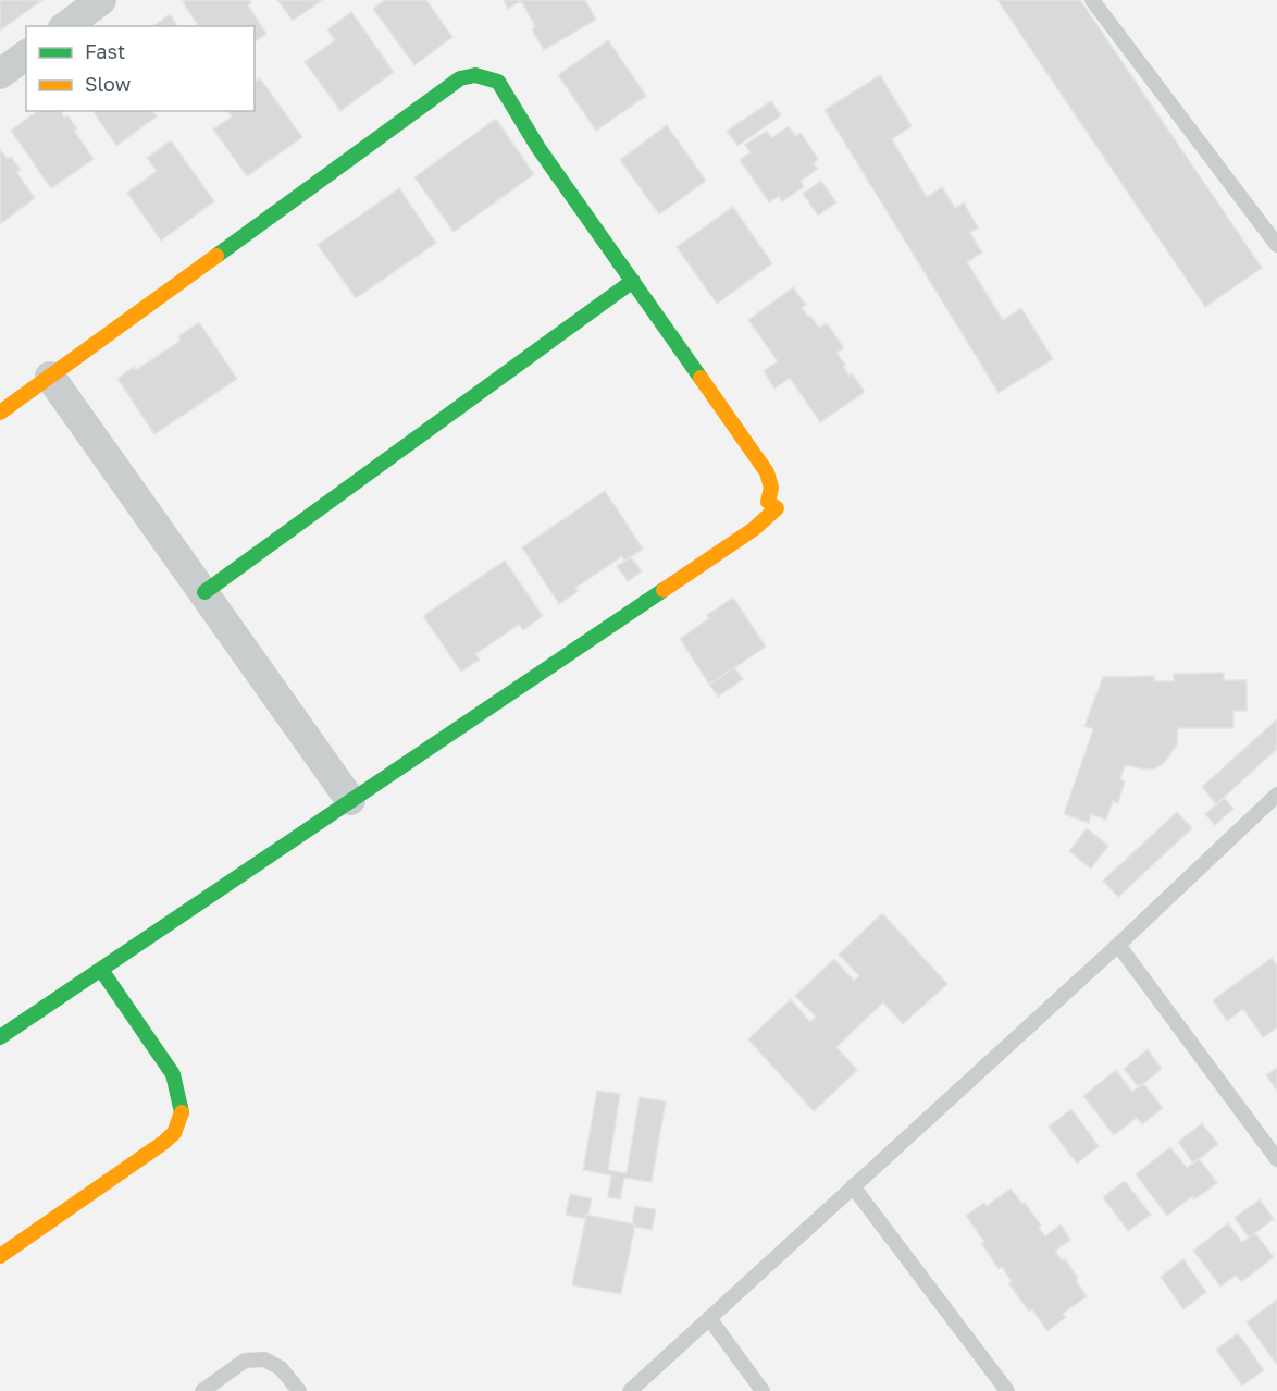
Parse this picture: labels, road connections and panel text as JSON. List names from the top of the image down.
{
  "legend": ["Fast", "Slow"]
}
